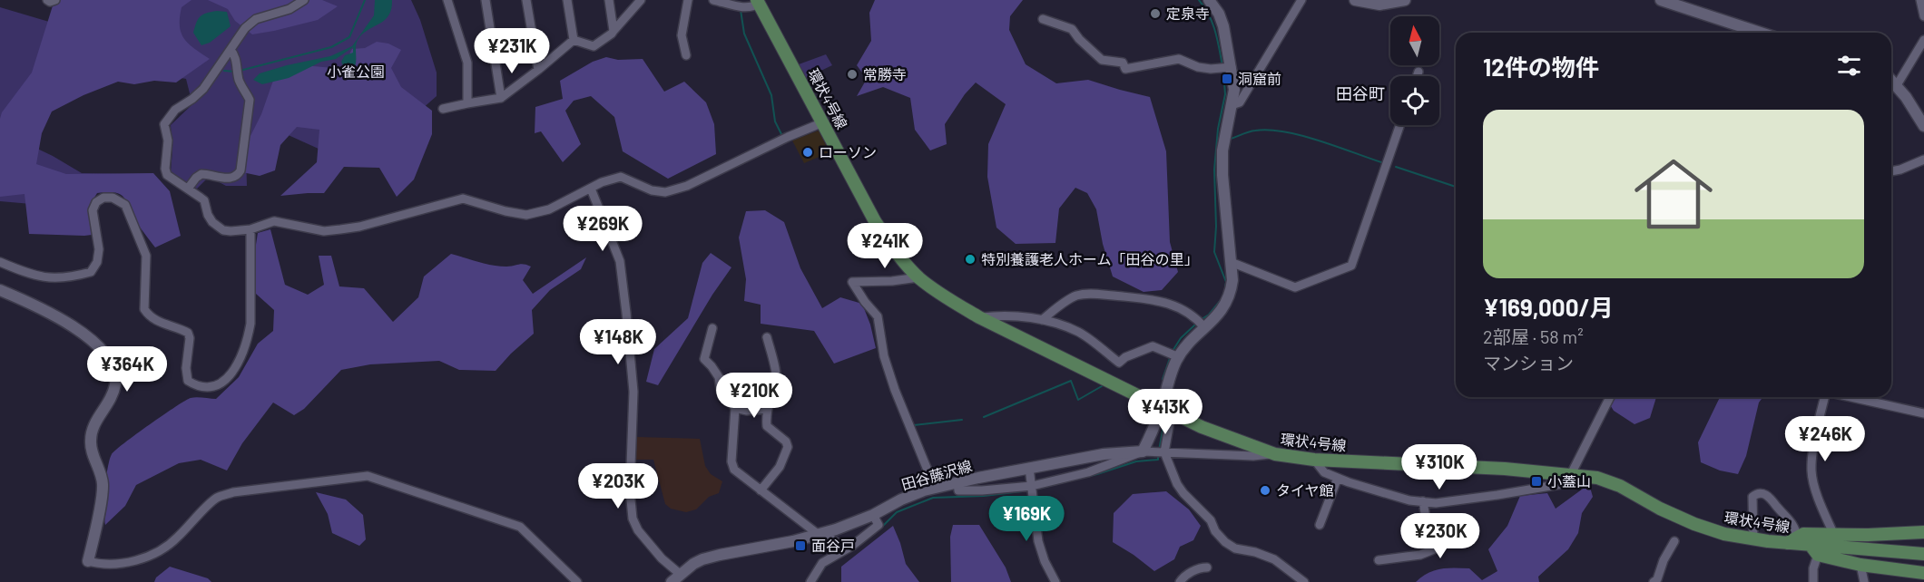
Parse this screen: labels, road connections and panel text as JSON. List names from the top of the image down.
{
  "streets": {
    "main road": ["環状4号線"],
    "street": ["田谷藤沢線"]
  },
  "districts": ["田谷町"],
  "parks": ["小雀公園"],
  "places": {
    "other": [
      "定泉寺",
      "常勝寺",
      "ローソン",
      "特別養護老人ホーム「田谷の里」",
      "タイヤ館"
    ],
    "transit": ["洞窟前", "小蓋山", "面谷戸"]
  },
  "north": "top",
  "page": {
    "price": [
      "¥231K",
      "¥269K",
      "¥241K",
      "¥148K",
      "¥364K",
      "¥210K",
      "¥413K",
      "¥246K",
      "¥310K",
      "¥203K",
      "¥169K",
      "¥230K"
    ],
    "heading": "12件の物件",
    "list": [
      {
        "name": "¥169,000/月",
        "note": "2部屋 · 58 m² · マンション"
      }
    ]
  }
}
